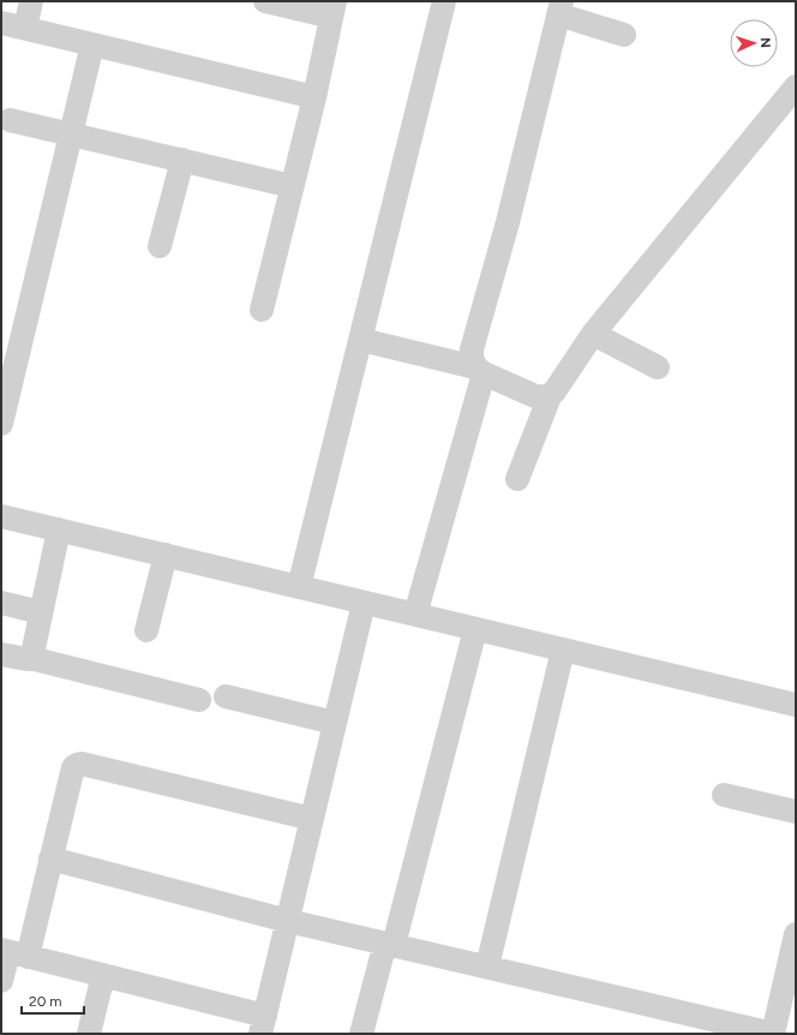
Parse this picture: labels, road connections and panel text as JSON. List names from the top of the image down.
{
  "scale_bar": "20 m",
  "north": "right"
}
